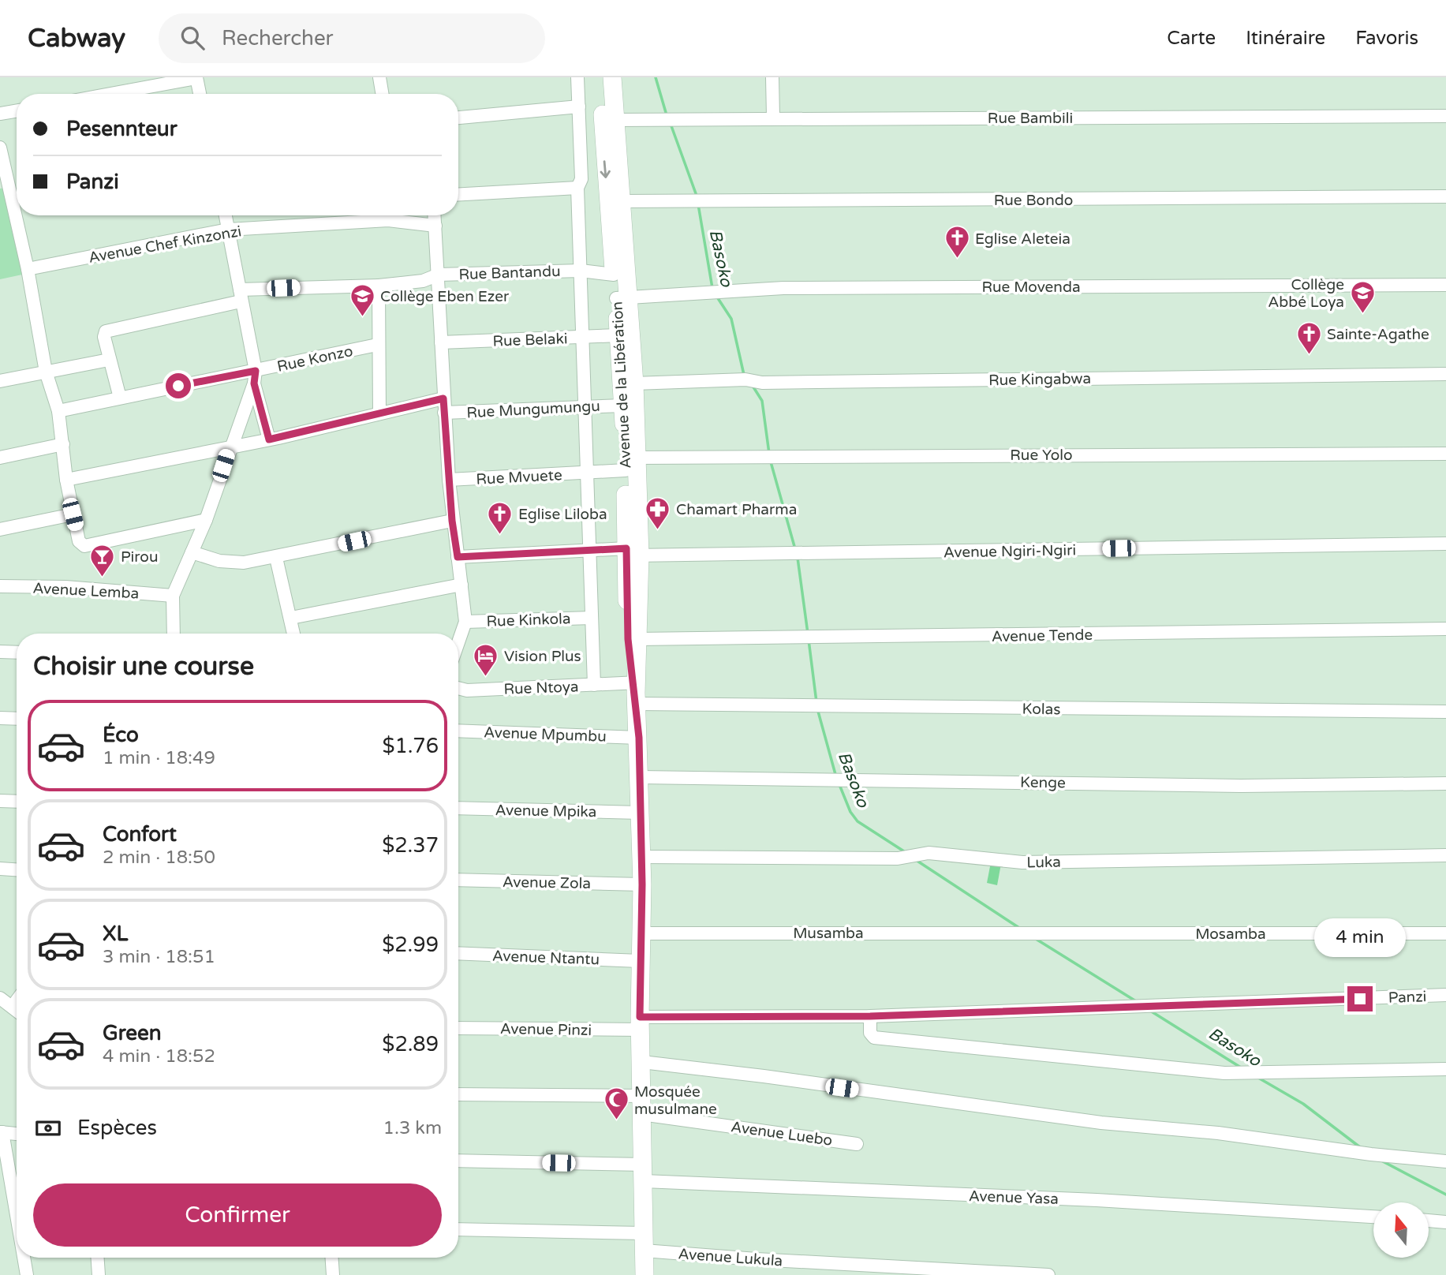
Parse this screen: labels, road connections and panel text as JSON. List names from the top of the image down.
{
  "streets": {
    "highway": ["Avenue de la Libération"],
    "street": [
      "Rue Bambili",
      "Rue Bondo",
      "Avenue Chef Kinzonzi",
      "Rue Bantandu",
      "Rue Movenda",
      "Rue Belaki",
      "Rue Konzo",
      "Rue Kingabwa",
      "Rue Mungumungu",
      "Rue Yolo",
      "Rue Mvuete",
      "Avenue Ngiri-Ngiri",
      "Avenue Lemba",
      "Rue Kinkola",
      "Avenue Tende",
      "Rue Ntoya",
      "Kolas",
      "Avenue Mpumbu",
      "Kenge",
      "Avenue Mpika",
      "Luka",
      "Avenue Zola",
      "Musamba",
      "Mosamba",
      "Avenue Ntantu",
      "Panzi",
      "Avenue Pinzi",
      "Avenue Luebo",
      "Avenue Yasa",
      "Avenue Lukula"
    ]
  },
  "crossings": [
    ["Rue Bambili", "Avenue de la Libération"],
    ["Rue Bondo", "Avenue de la Libération"],
    ["Rue Bantandu", "Avenue de la Libération"],
    ["Rue Movenda", "Avenue de la Libération"],
    ["Rue Belaki", "Avenue de la Libération"],
    ["Rue Kingabwa", "Avenue de la Libération"],
    ["Avenue de la Libération", "Rue Mungumungu"],
    ["Avenue de la Libération", "Rue Yolo"],
    ["Avenue de la Libération", "Avenue Ngiri-Ngiri"],
    ["Avenue de la Libération", "Avenue Tende"],
    ["Avenue de la Libération", "Rue Ntoya"],
    ["Avenue de la Libération", "Kolas"],
    ["Avenue de la Libération", "Avenue Mpumbu"],
    ["Avenue de la Libération", "Kenge"],
    ["Avenue de la Libération", "Avenue Mpika"],
    ["Avenue de la Libération", "Luka"],
    ["Avenue de la Libération", "Avenue Zola"],
    ["Avenue de la Libération", "Musamba"],
    ["Avenue de la Libération", "Avenue Ntantu"],
    ["Avenue de la Libération", "Panzi"],
    ["Avenue de la Libération", "Avenue Pinzi"],
    ["Avenue de la Libération", "Avenue Luebo"],
    ["Avenue de la Libération", "Avenue Yasa"],
    ["Avenue de la Libération", "Avenue Lukula"],
    ["Rue Yolo", "Rue Mvuete"],
    ["Rue Ntoya", "Kolas"],
    ["Musamba", "Mosamba"],
    ["Panzi", "Avenue Pinzi"]
  ],
  "water": ["Basoko"],
  "places": {
    "church": ["Eglise Aleteia", "Sainte-Agathe", "Eglise Liloba"],
    "school or university": ["Collège Abbé Loya", "Collège Eben Ezer"],
    "pharmacy": ["Chamart Pharma"],
    "bar": ["Pirou"],
    "hotel": ["Vision Plus"],
    "mosque": ["Mosquée musulmane"]
  },
  "north": "top",
  "page": {
    "header": "Cabway",
    "search": "Rechercher",
    "nav": ["Carte", "Itinéraire", "Favoris"],
    "banner": ["Pesennteur", "Panzi"],
    "heading": "Choisir une course",
    "list": [
      {
        "name": "Éco",
        "note": "1 min · 18:49",
        "value": "$1.76"
      },
      {
        "name": "Confort",
        "note": "2 min · 18:50",
        "value": "$2.37"
      },
      {
        "name": "XL",
        "note": "3 min · 18:51",
        "value": "$2.99"
      },
      {
        "name": "Green",
        "note": "4 min · 18:52",
        "value": "$2.89"
      }
    ],
    "bubble": "4 min",
    "pay": ["Espèces", "1.3 km"],
    "buttons": "Confirmer"
  }
}
